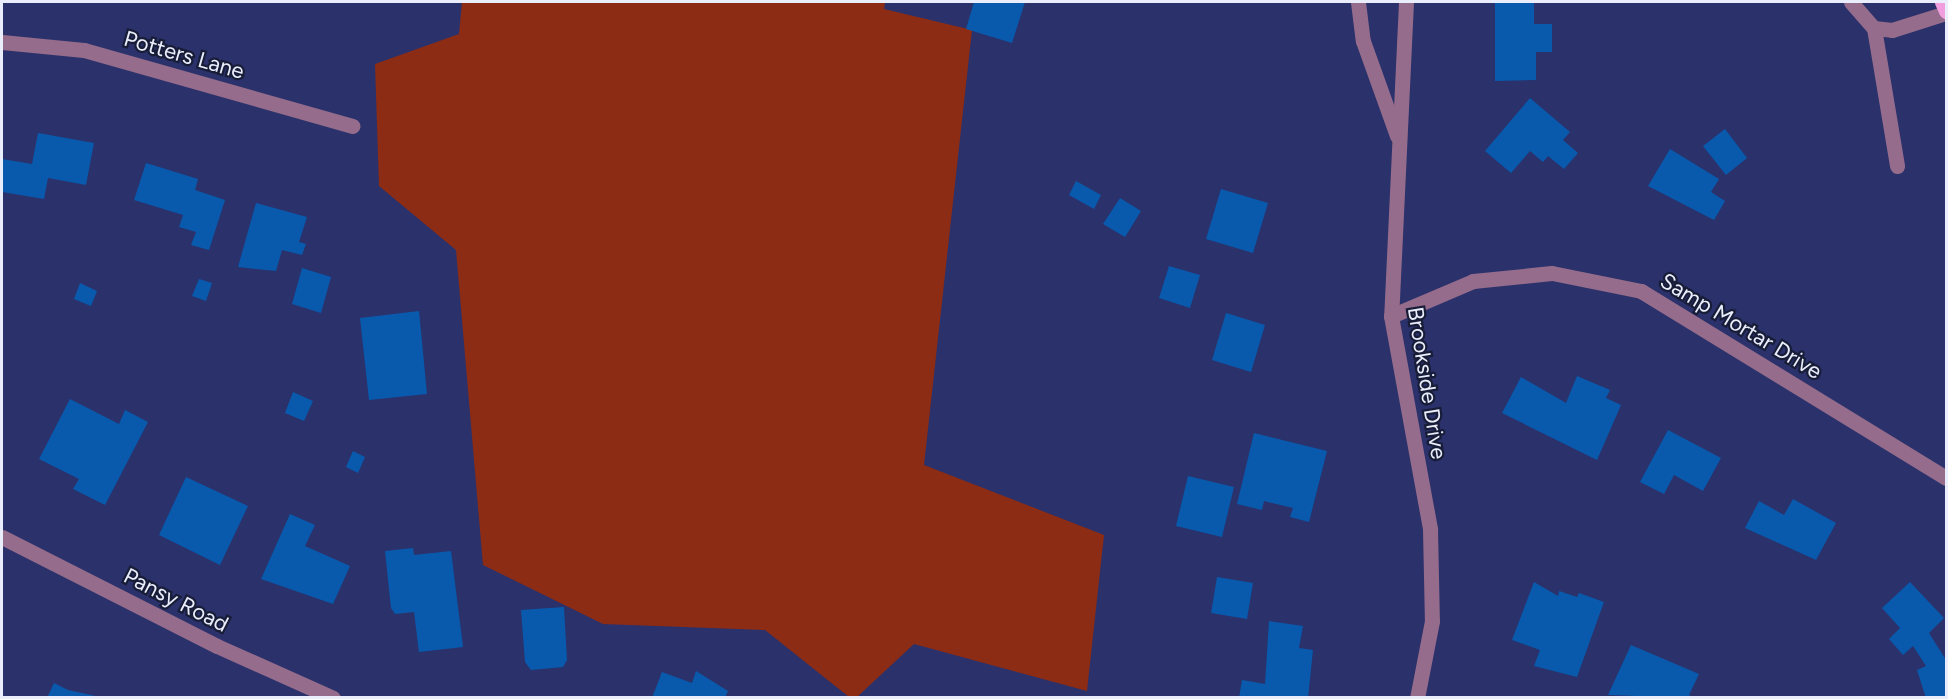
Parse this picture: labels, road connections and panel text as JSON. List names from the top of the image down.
{
  "streets": {
    "street": [
      "Potters Lane",
      "Samp Mortar Drive",
      "Brookside Drive",
      "Pansy Road"
    ]
  },
  "crossings": [
    ["Samp Mortar Drive", "Brookside Drive"]
  ]
}
